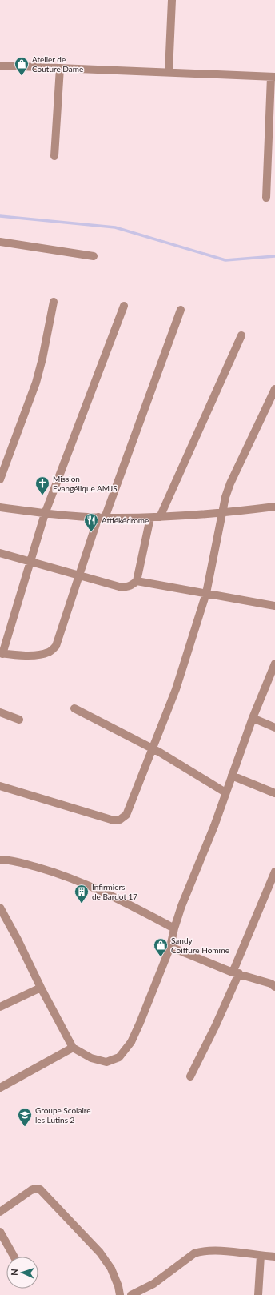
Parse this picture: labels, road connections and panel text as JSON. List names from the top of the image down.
{
  "places": {
    "shop": ["Atelier de Couture Dame", "Sandy Coiffure Homme"],
    "church": ["Mission Evangélique AMJS"],
    "restaurant": ["Attiékédrome"],
    "building": ["Infirmiers de Bardot 17"],
    "school or university": ["Groupe Scolaire les Lutins 2"]
  },
  "north": "left"
}
